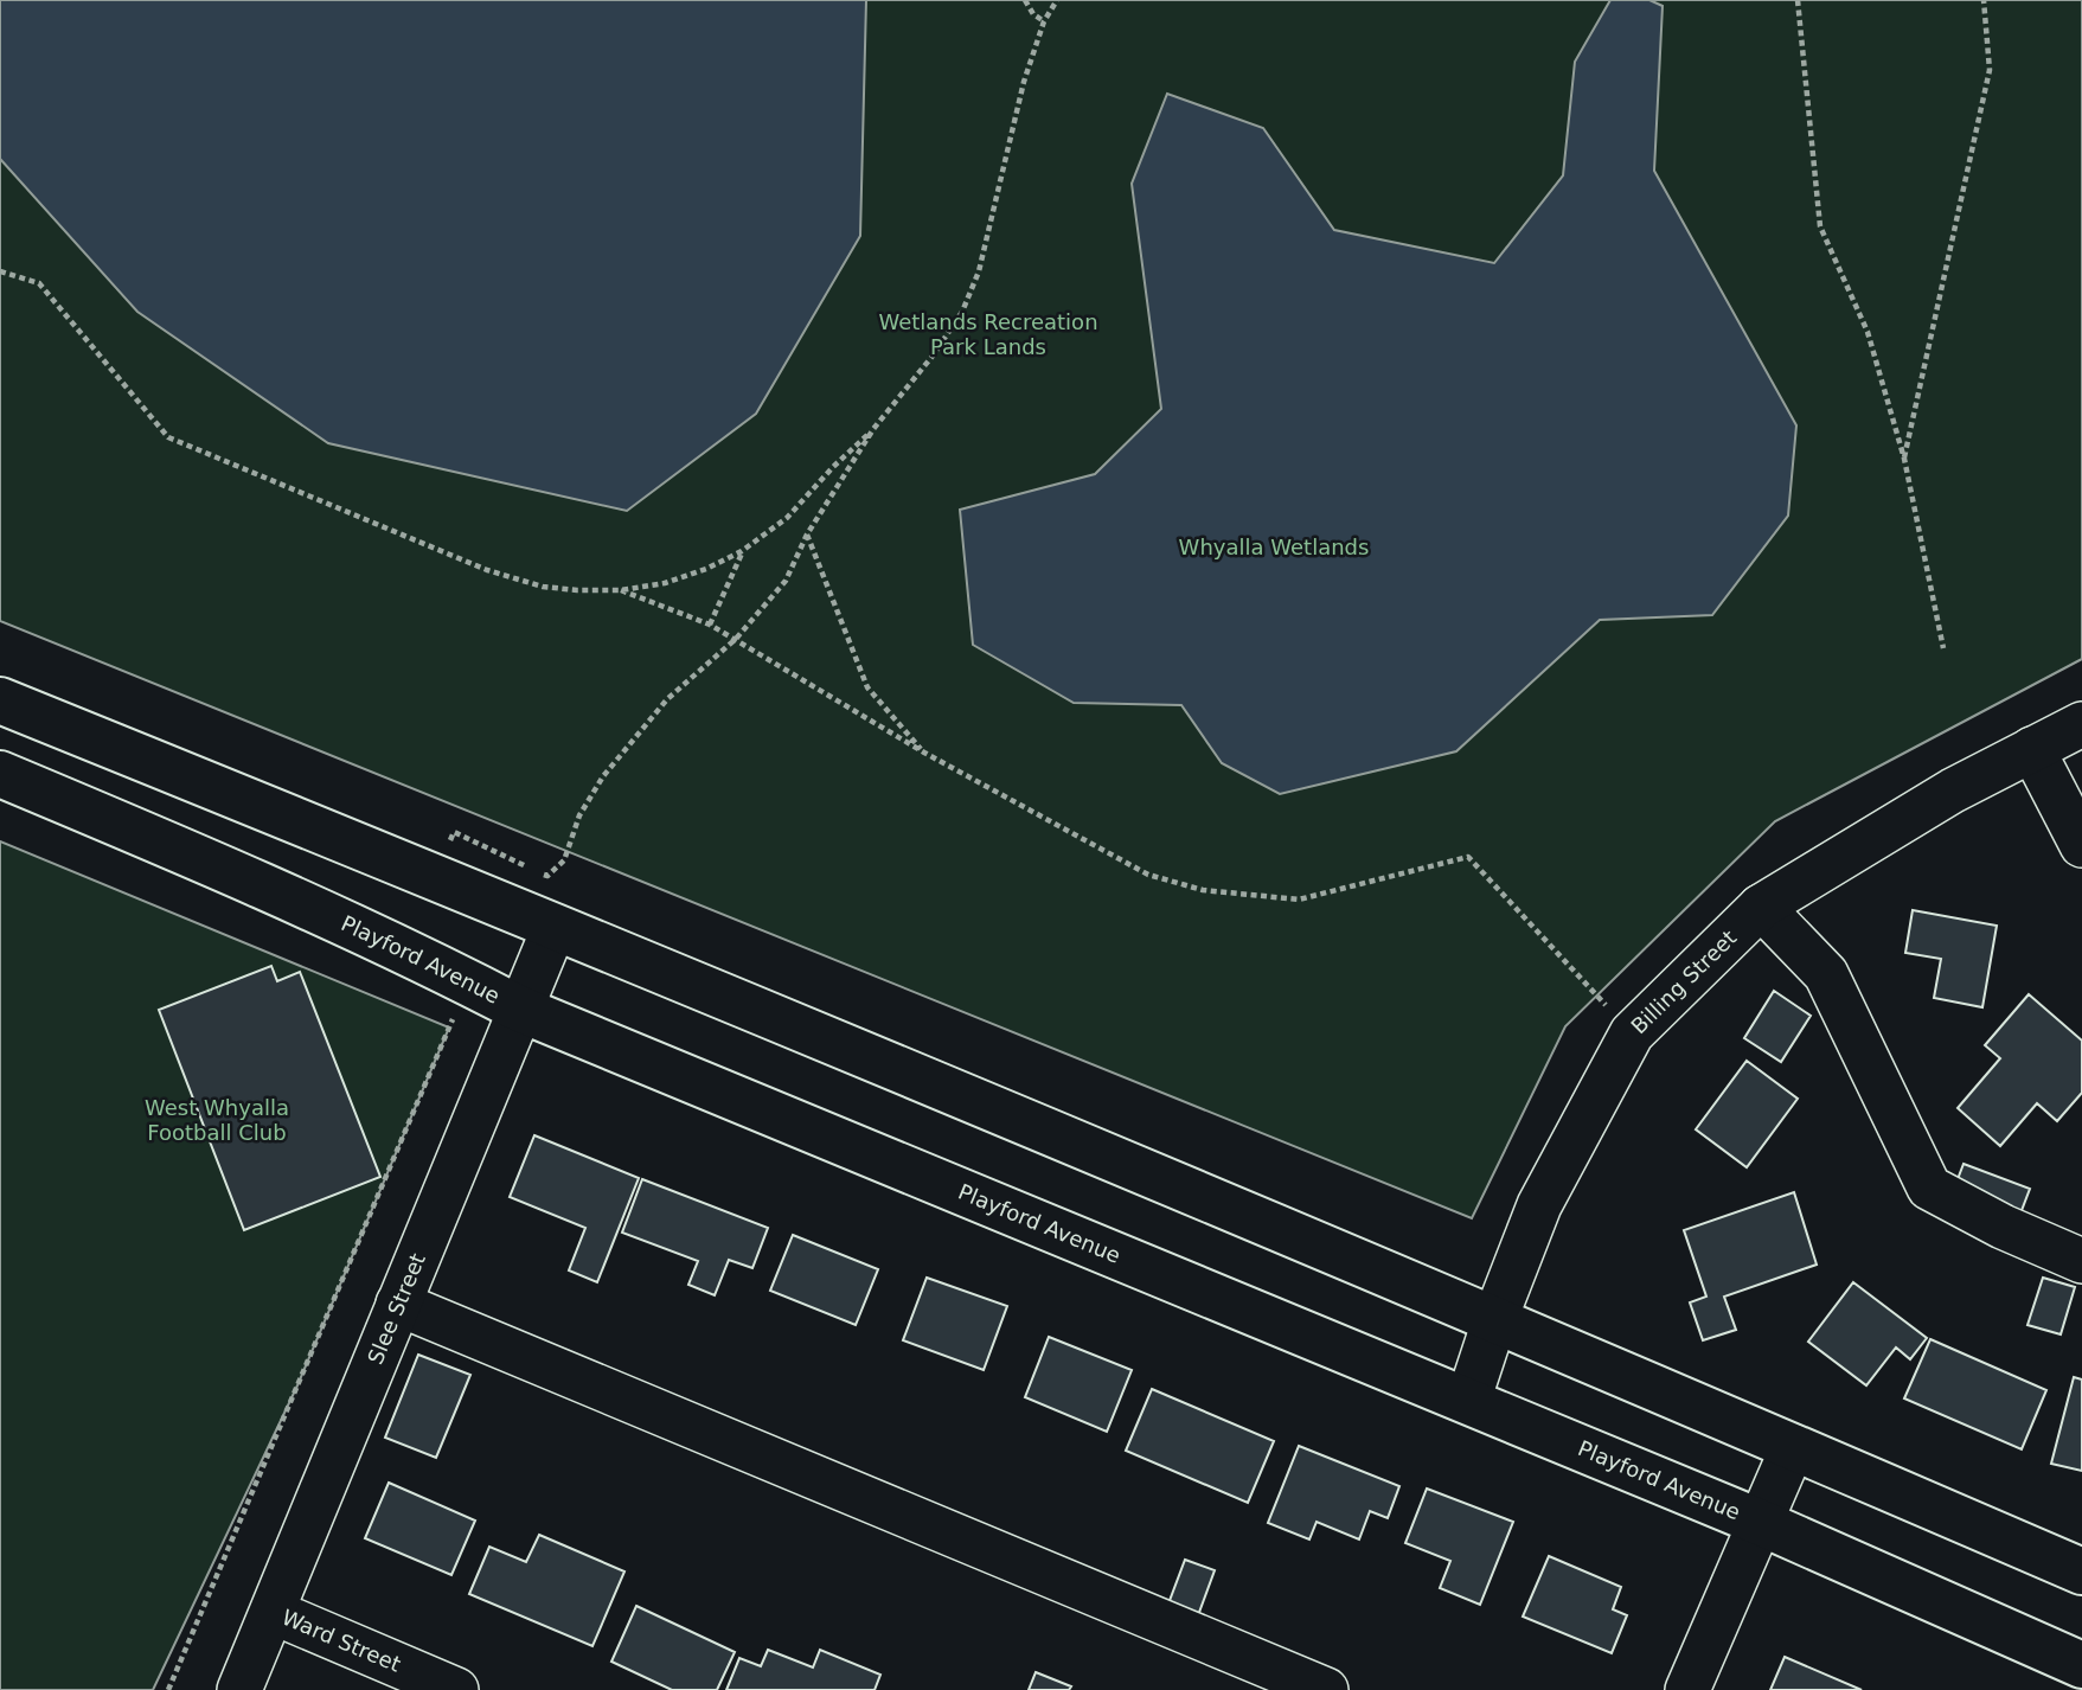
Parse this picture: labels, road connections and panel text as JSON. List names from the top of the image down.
{
  "streets": {
    "highway": ["Playford Avenue"],
    "street": ["Billing Street", "Slee Street", "Ward Street"]
  },
  "crossings": [
    ["Playford Avenue", "Billing Street"],
    ["Playford Avenue", "Slee Street"],
    ["Slee Street", "Ward Street"]
  ],
  "parks": ["Wetlands Recreation Park Lands", "Whyalla Wetlands", "West Whyalla Football Club"]
}
